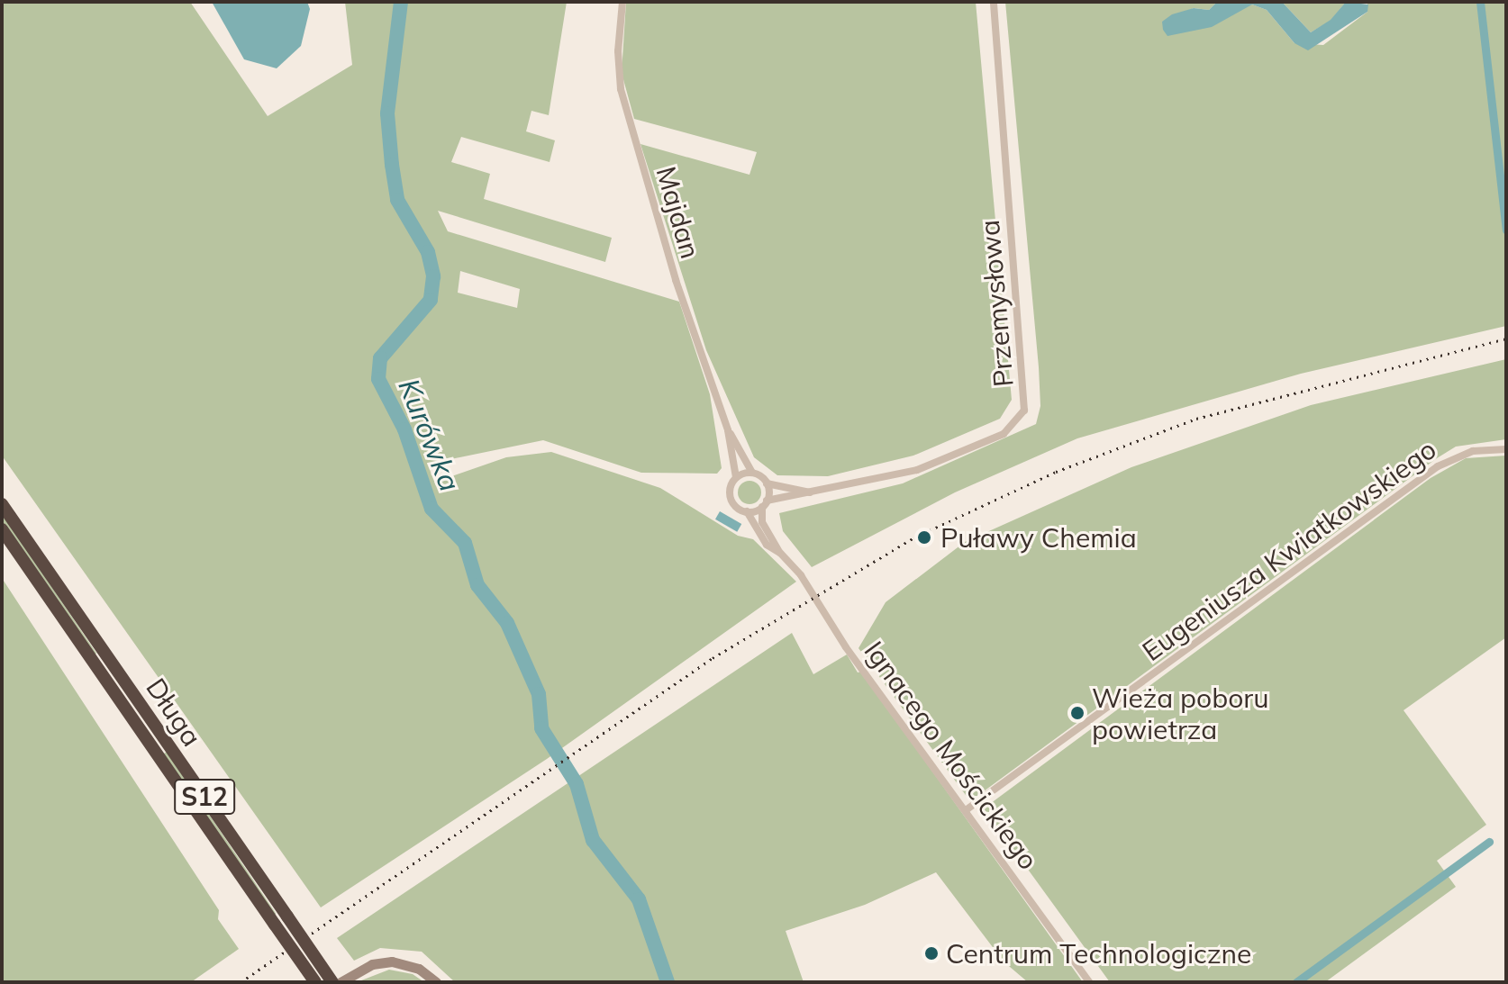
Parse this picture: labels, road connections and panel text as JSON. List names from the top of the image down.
{
  "streets": {
    "highway": ["Długa", "S12"],
    "street": [
      "Majdan",
      "Przemysłowa",
      "Eugeniusza Kwiatkowskiego",
      "Ignacego Mościckiego"
    ]
  },
  "crossings": [
    ["Majdan", "Przemysłowa"],
    ["Majdan", "Ignacego Mościckiego"],
    ["Przemysłowa", "Ignacego Mościckiego"],
    ["Eugeniusza Kwiatkowskiego", "Ignacego Mościckiego"]
  ],
  "water": ["Kurówka"],
  "places": ["Puławy Chemia", "Wieża poboru powietrza", "Centrum Technologiczne"]
}
